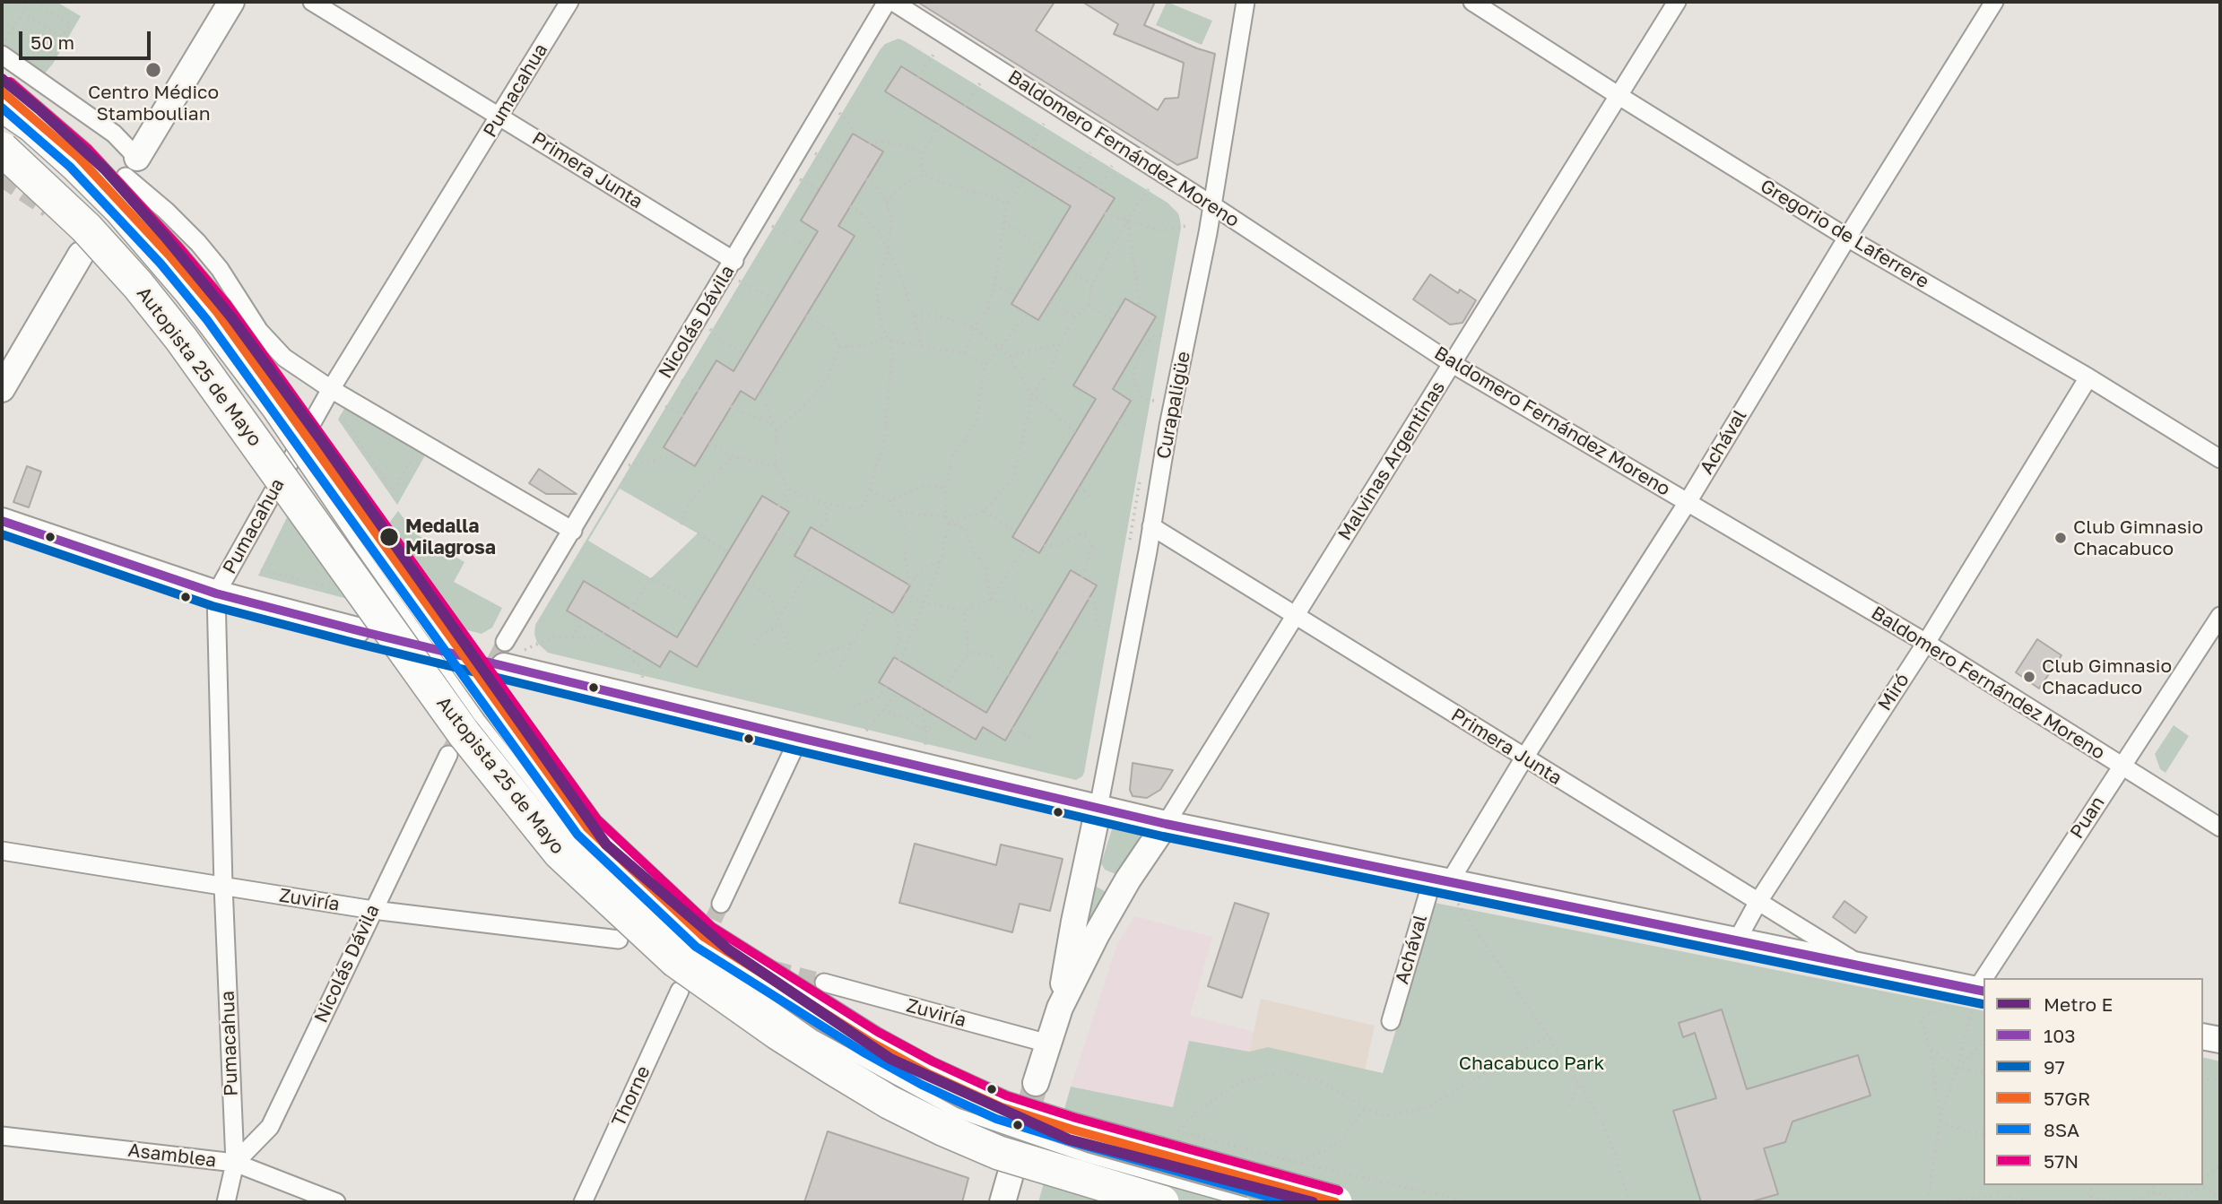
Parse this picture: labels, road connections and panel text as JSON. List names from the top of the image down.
{
  "streets": {
    "highway": ["Autopista 25 de Mayo"],
    "street": [
      "Pumacahua",
      "Baldomero Fernández Moreno",
      "Primera Junta",
      "Gregorio de Laferrere",
      "Nicolás Dávila",
      "Curapaligüe",
      "Achával",
      "Malvinas Argentinas",
      "Miró",
      "Puan",
      "Zuviría",
      "Thorne",
      "Asamblea"
    ]
  },
  "crossings": [
    ["Pumacahua", "Primera Junta"],
    ["Pumacahua", "Nicolás Dávila"],
    ["Pumacahua", "Zuviría"],
    ["Pumacahua", "Asamblea"],
    ["Baldomero Fernández Moreno", "Curapaligüe"],
    ["Baldomero Fernández Moreno", "Achával"],
    ["Baldomero Fernández Moreno", "Malvinas Argentinas"],
    ["Baldomero Fernández Moreno", "Miró"],
    ["Baldomero Fernández Moreno", "Puan"],
    ["Primera Junta", "Nicolás Dávila"],
    ["Primera Junta", "Curapaligüe"],
    ["Primera Junta", "Achával"],
    ["Primera Junta", "Malvinas Argentinas"],
    ["Primera Junta", "Miró"],
    ["Gregorio de Laferrere", "Achával"],
    ["Gregorio de Laferrere", "Malvinas Argentinas"],
    ["Gregorio de Laferrere", "Miró"],
    ["Nicolás Dávila", "Zuviría"],
    ["Nicolás Dávila", "Asamblea"]
  ],
  "parks": ["Chacabuco Park"],
  "places": [
    "Centro Médico Stamboulian",
    "Medalla Milagrosa",
    "Club Gimnasio Chacabuco",
    "Club Gimnasio Chacaduco"
  ],
  "lines": [
    "metro line E",
    "transit line 57N",
    "transit line 57GR",
    "transit line 8SA",
    "transit line 103",
    "transit line 97"
  ],
  "legend": [
    "Metro E",
    "103",
    "97",
    "57GR",
    "8SA",
    "57N"
  ],
  "scale_bar": "50 m"
}
